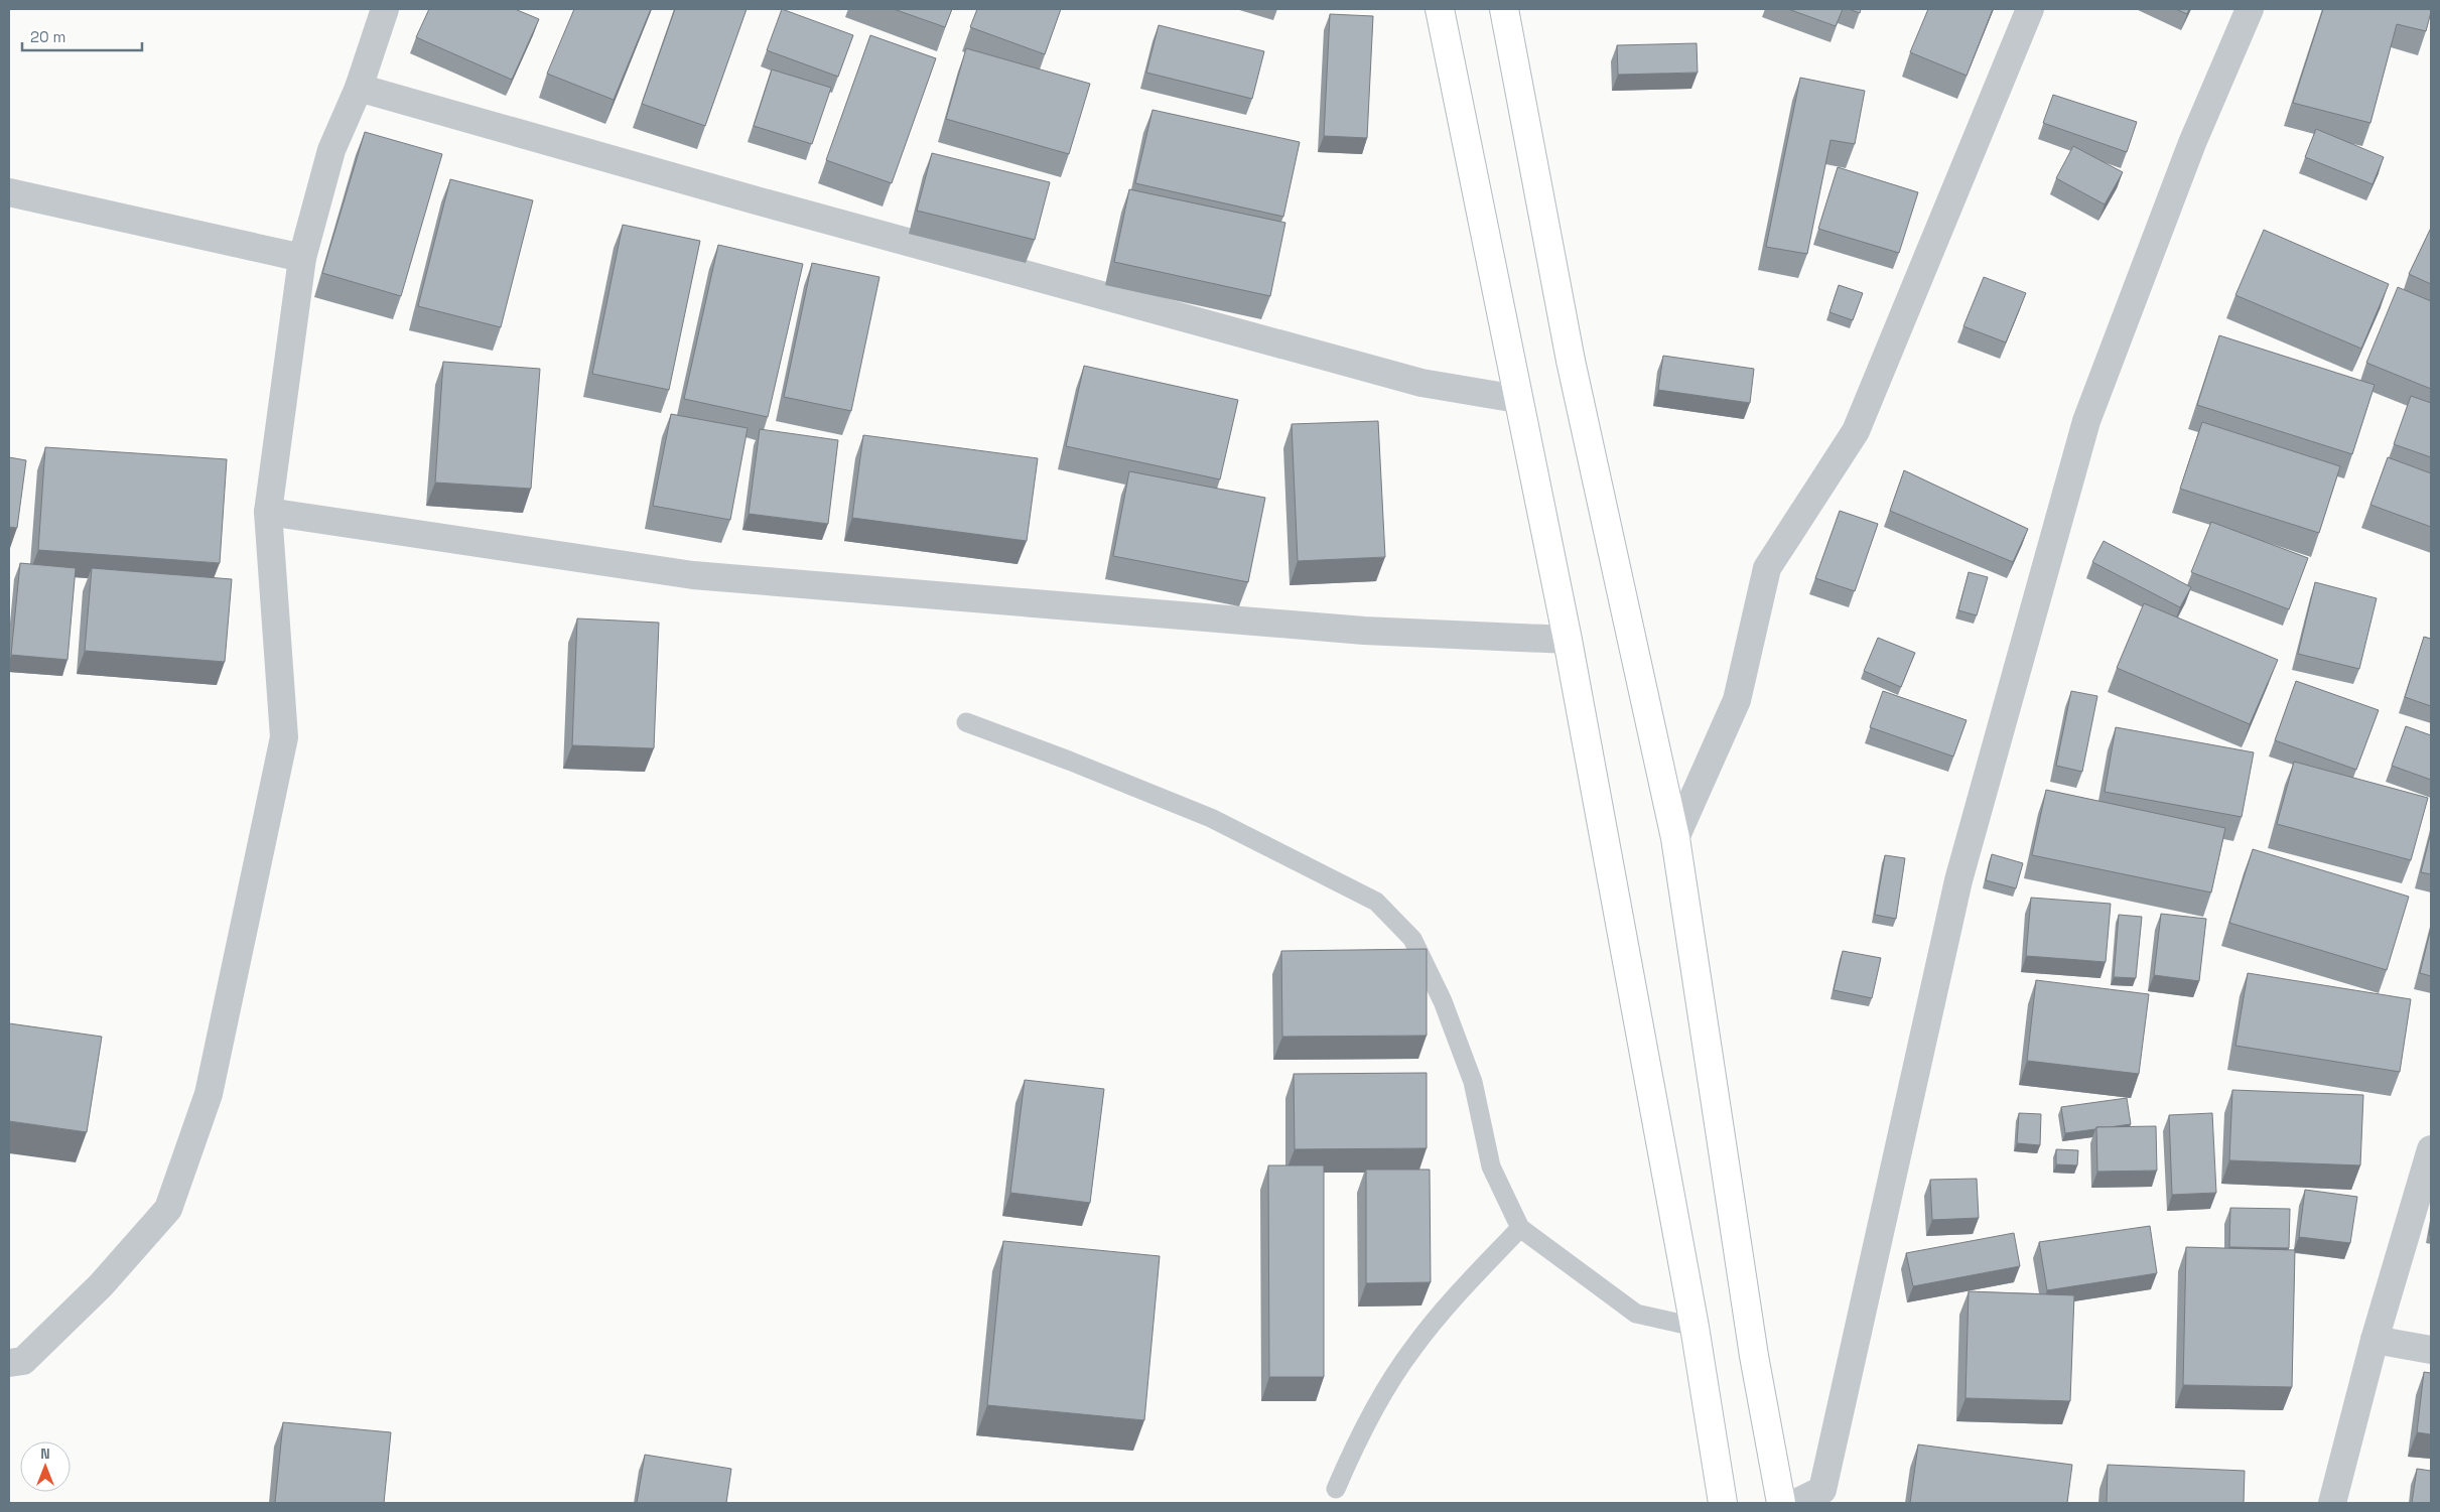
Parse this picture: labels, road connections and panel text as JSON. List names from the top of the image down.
{
  "scale_bar": "20 m",
  "north": "top"
}
